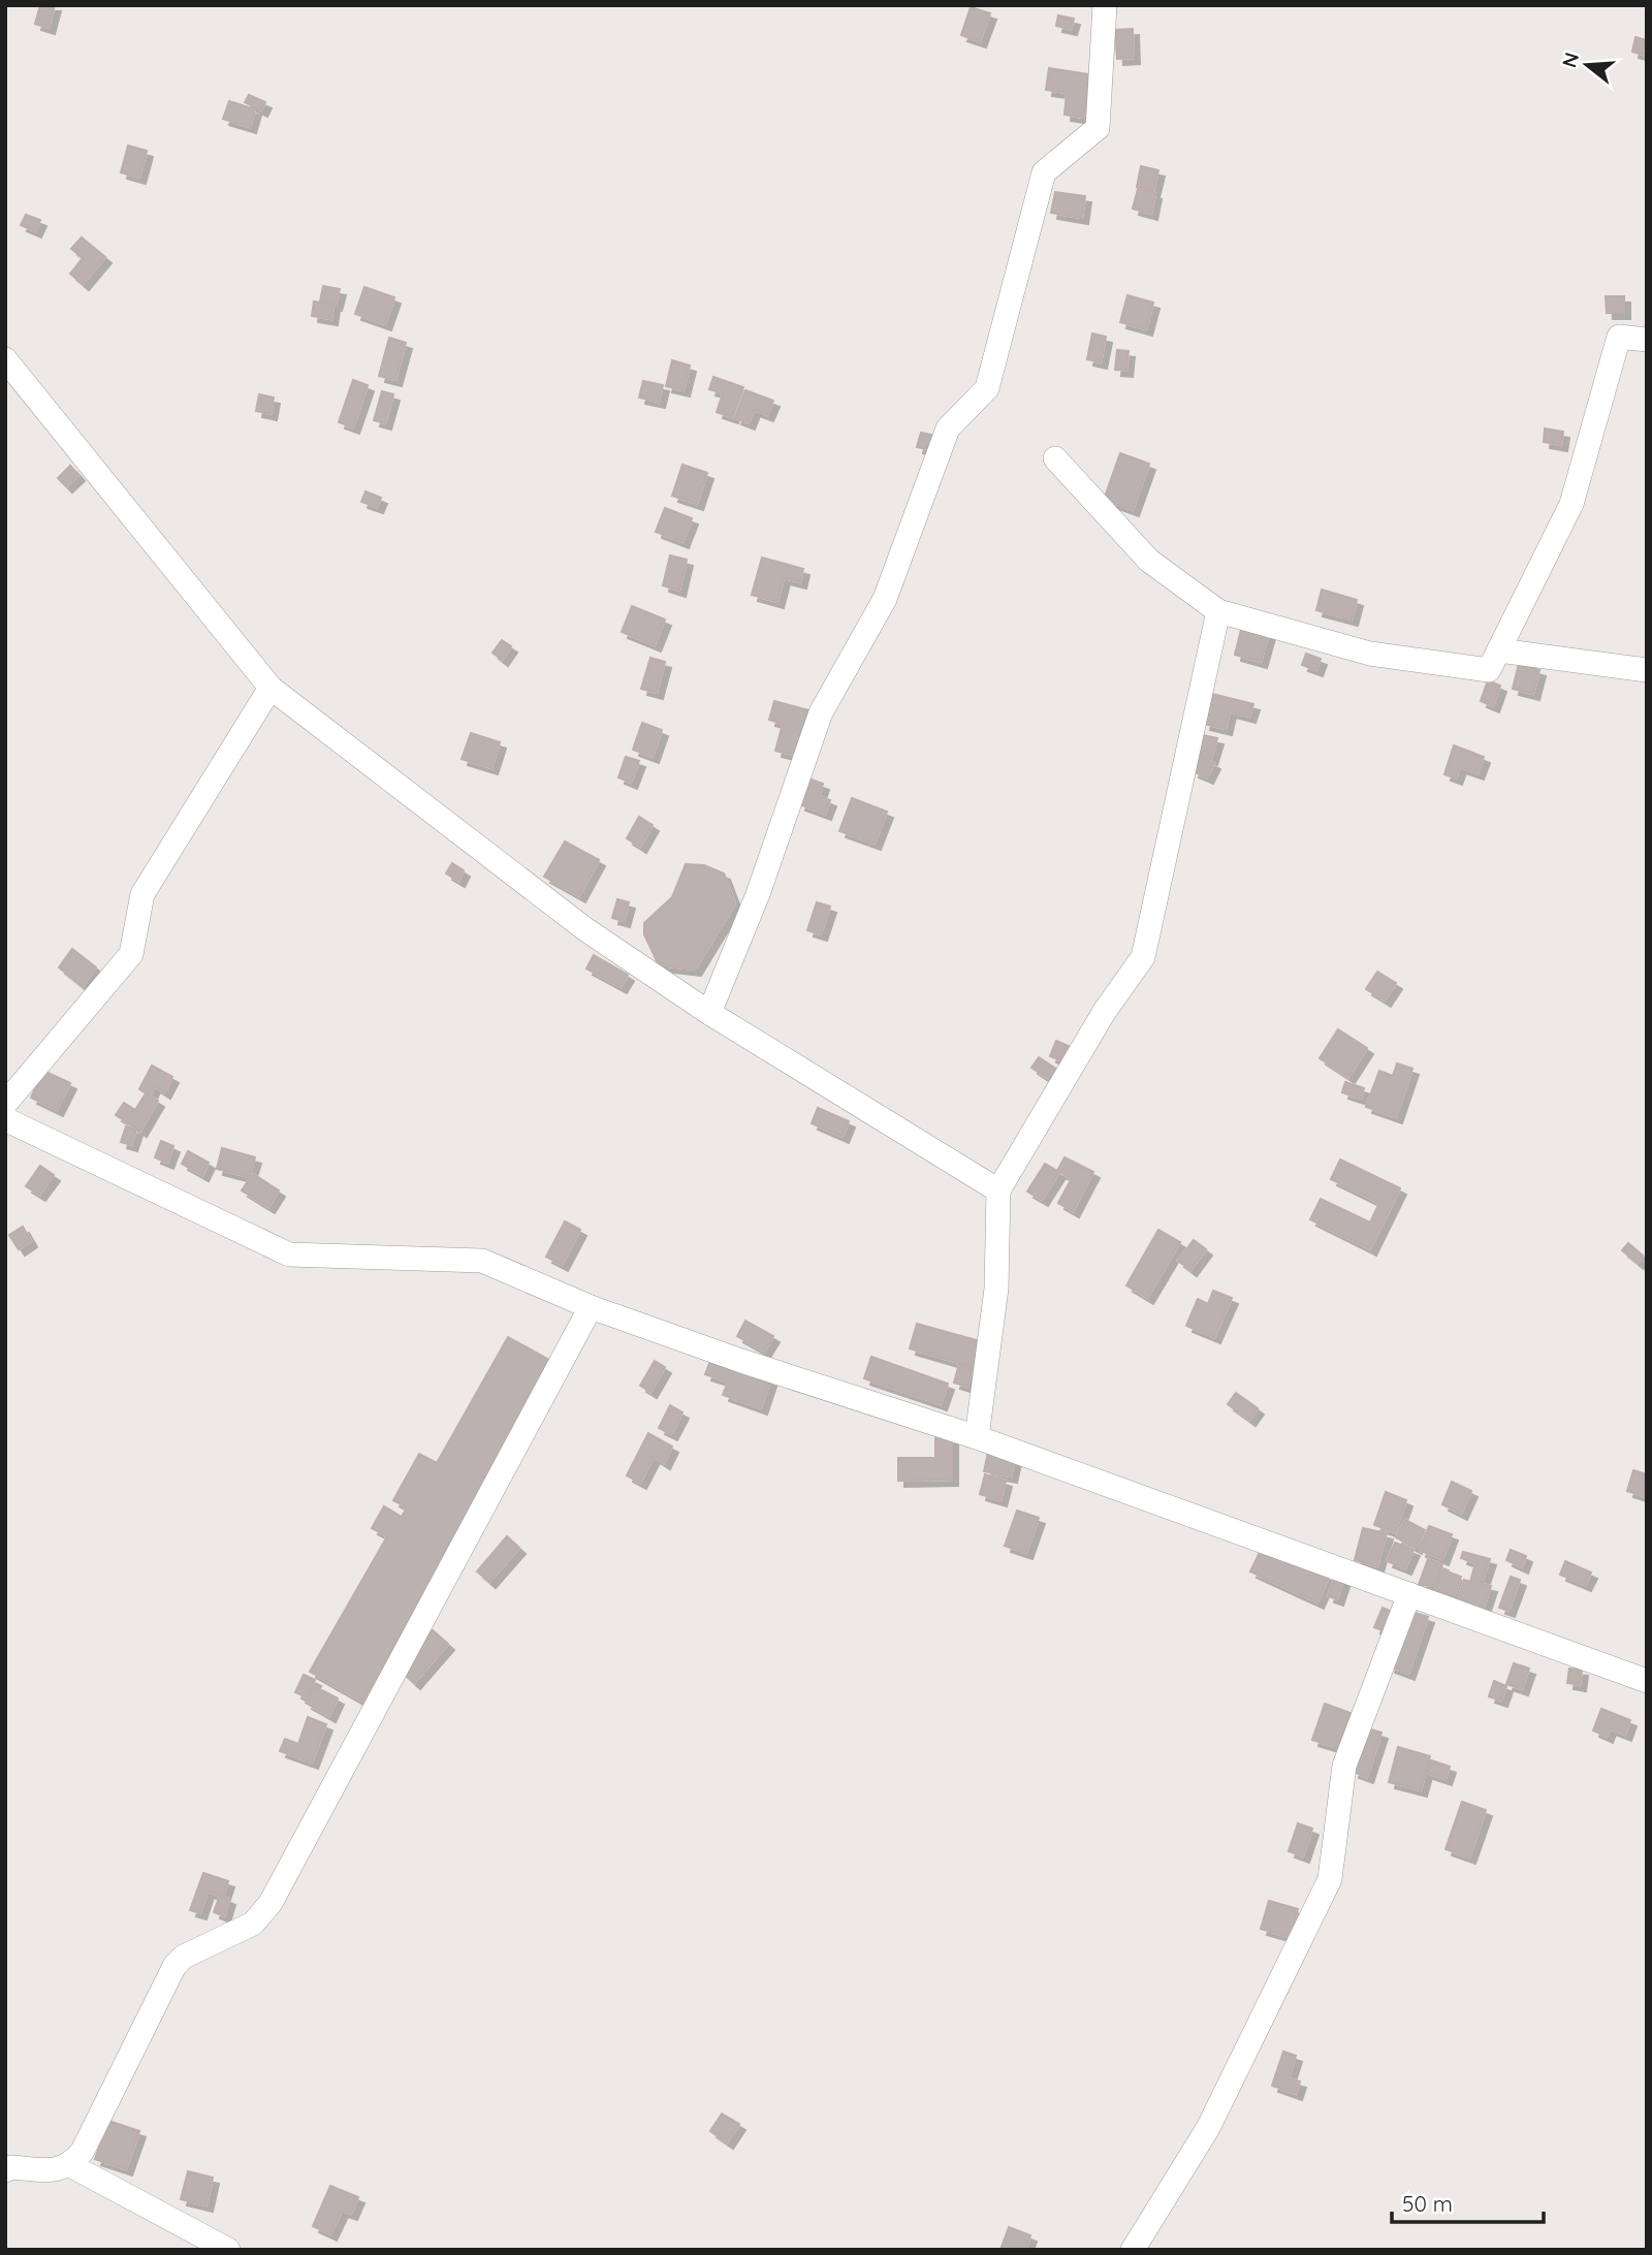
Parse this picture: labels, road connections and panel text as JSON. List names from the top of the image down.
{
  "scale_bar": "50 m",
  "north": "left"
}
